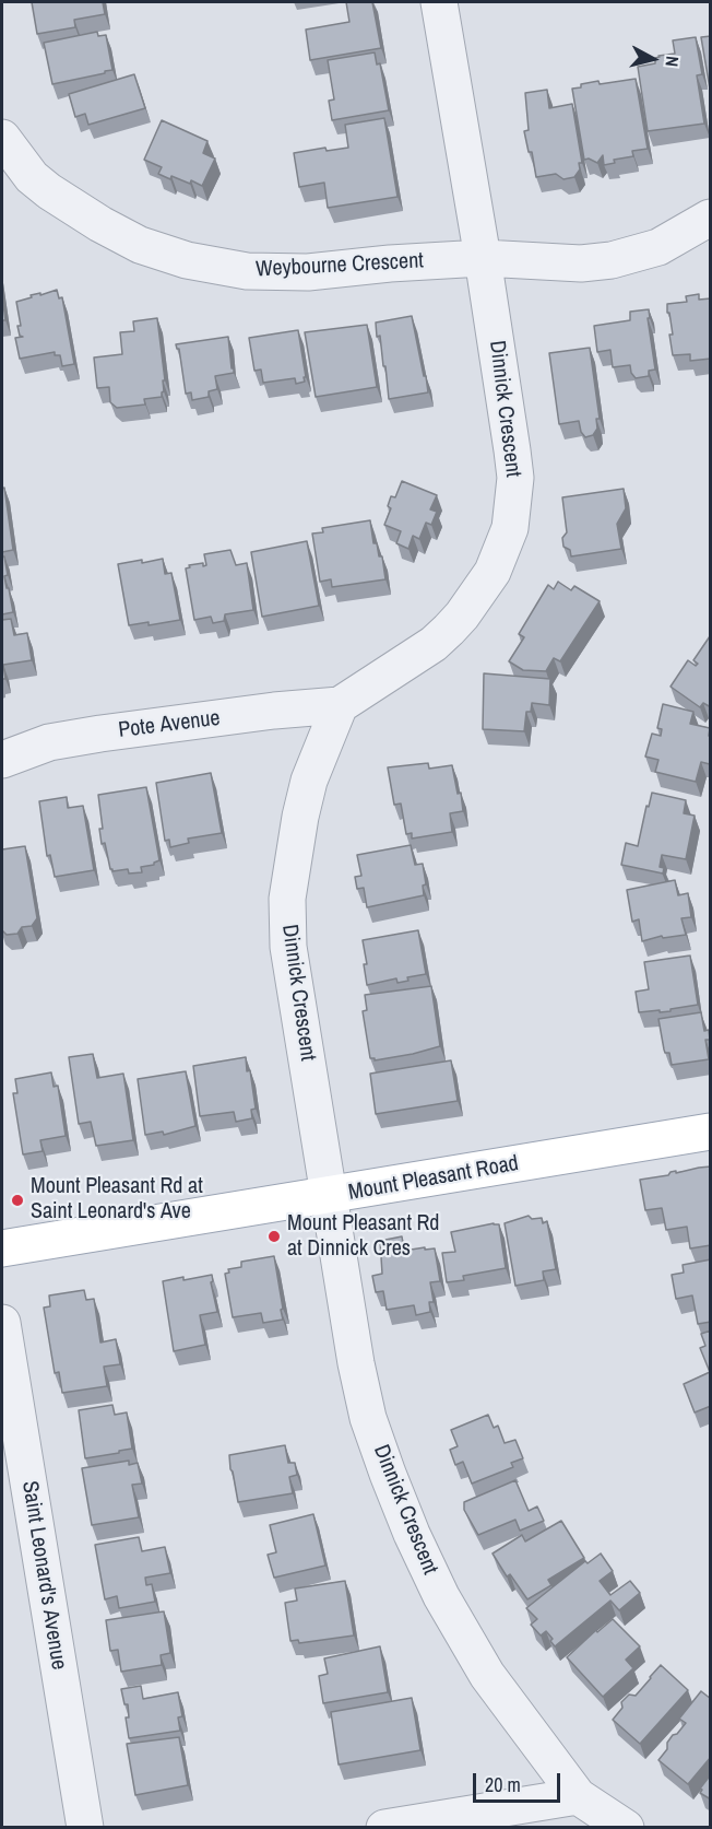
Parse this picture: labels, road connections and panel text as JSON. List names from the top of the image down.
{
  "streets": {
    "main road": ["Mount Pleasant Road"],
    "street": [
      "Weybourne Crescent",
      "Dinnick Crescent",
      "Pote Avenue",
      "Saint Leonard's Avenue"
    ]
  },
  "crossings": [
    ["Weybourne Crescent", "Dinnick Crescent"],
    ["Dinnick Crescent", "Pote Avenue"],
    ["Dinnick Crescent", "Mount Pleasant Road"]
  ],
  "places": ["Mount Pleasant Rd at Saint Leonard's Ave", "Mount Pleasant Rd at Dinnick Cres"],
  "scale_bar": "20 m",
  "north": "right"
}
